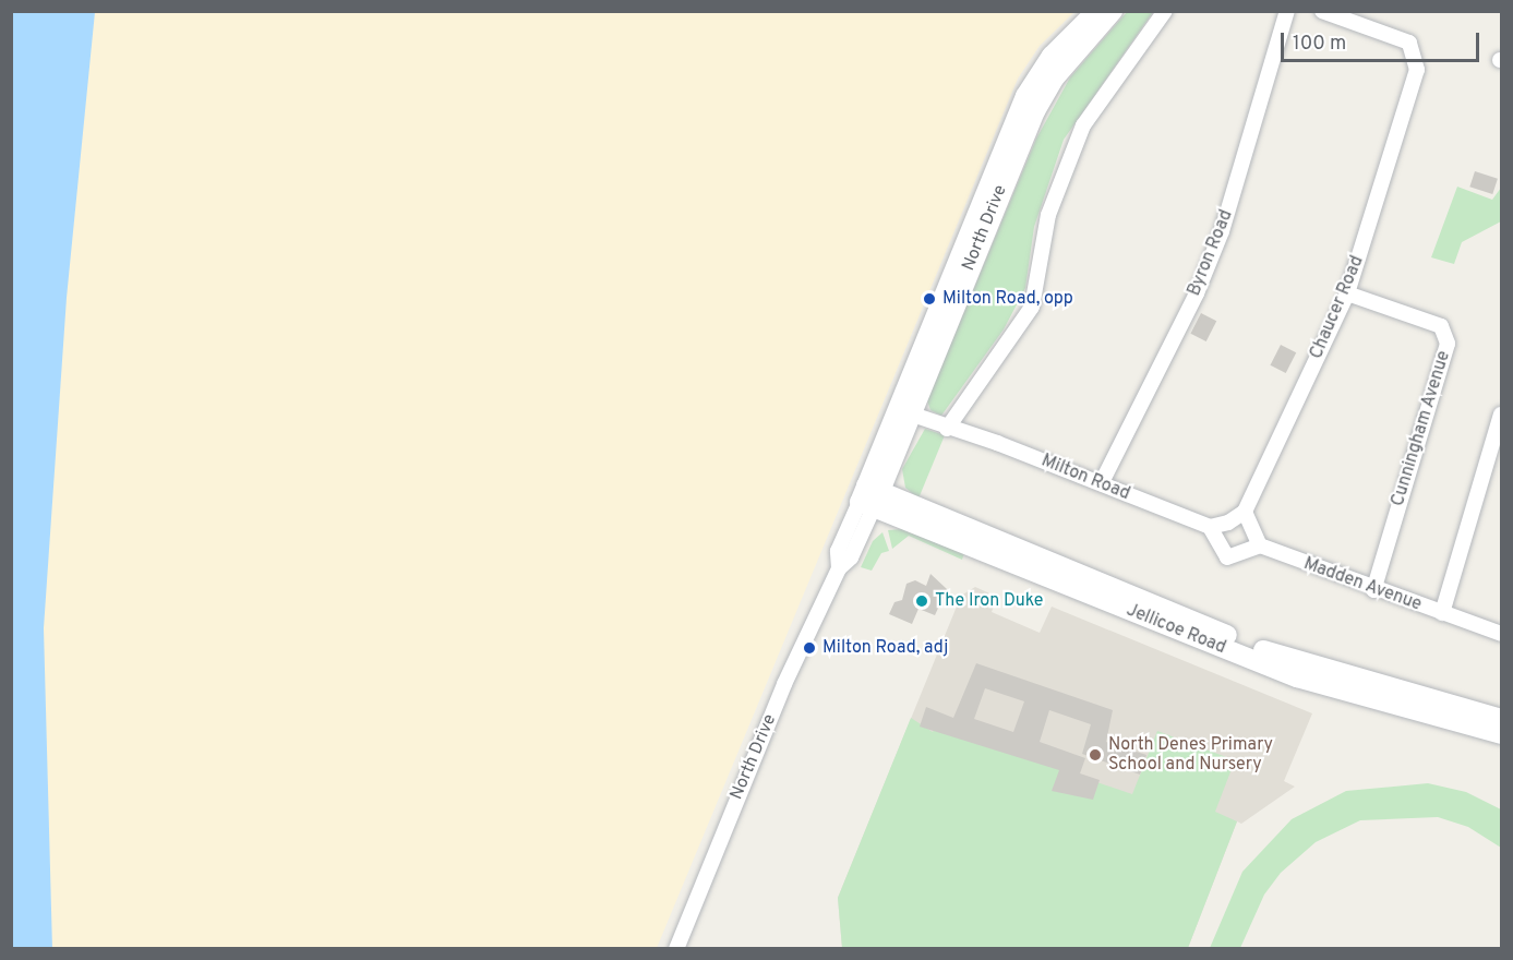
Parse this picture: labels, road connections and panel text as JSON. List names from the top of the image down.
{
  "streets": {
    "street": [
      "North Drive",
      "Byron Road",
      "Chaucer Road",
      "Cunningham Avenue",
      "Milton Road",
      "Madden Avenue",
      "Jellicoe Road"
    ]
  },
  "crossings": [
    ["North Drive", "Milton Road"],
    ["North Drive", "Jellicoe Road"],
    ["Byron Road", "Milton Road"],
    ["Chaucer Road", "Cunningham Avenue"],
    ["Cunningham Avenue", "Madden Avenue"]
  ],
  "places": [
    "Milton Road, opp",
    "The Iron Duke",
    "Milton Road, adj",
    "North Denes Primary School and Nursery"
  ],
  "scale_bar": "100 m"
}
